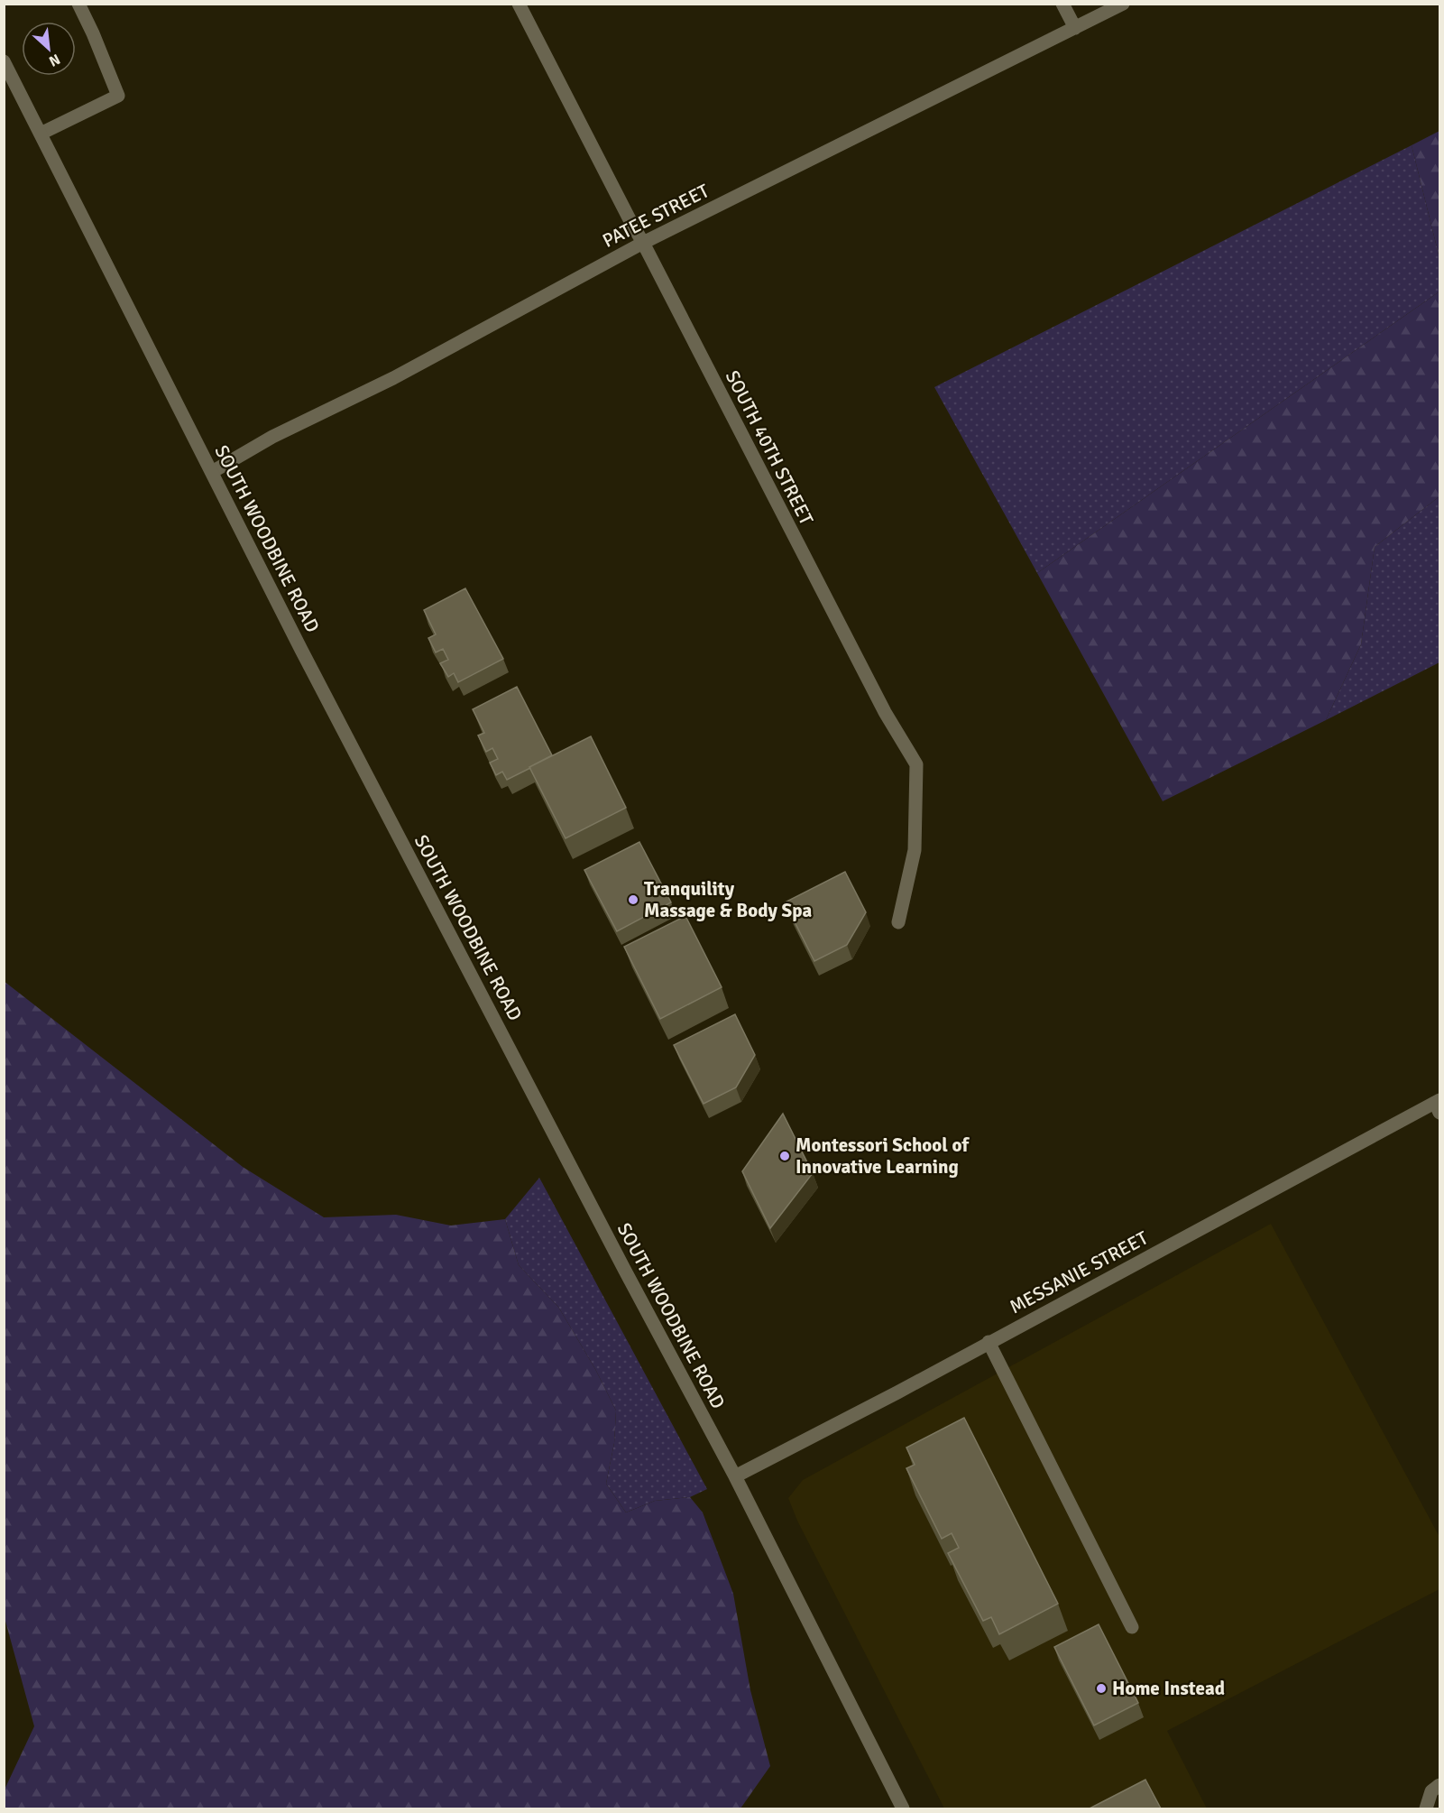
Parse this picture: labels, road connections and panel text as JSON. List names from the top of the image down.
{
  "streets": {
    "street": [
      "PATEE STREET",
      "SOUTH 40TH STREET",
      "SOUTH WOODBINE ROAD",
      "MESSANIE STREET"
    ]
  },
  "crossings": [
    ["PATEE STREET", "SOUTH 40TH STREET"],
    ["PATEE STREET", "SOUTH WOODBINE ROAD"],
    ["SOUTH WOODBINE ROAD", "MESSANIE STREET"]
  ],
  "places": ["Tranquility Massage & Body Spa", "Montessori School of Innovative Learning", "Home Instead"],
  "north": "bottom right"
}
